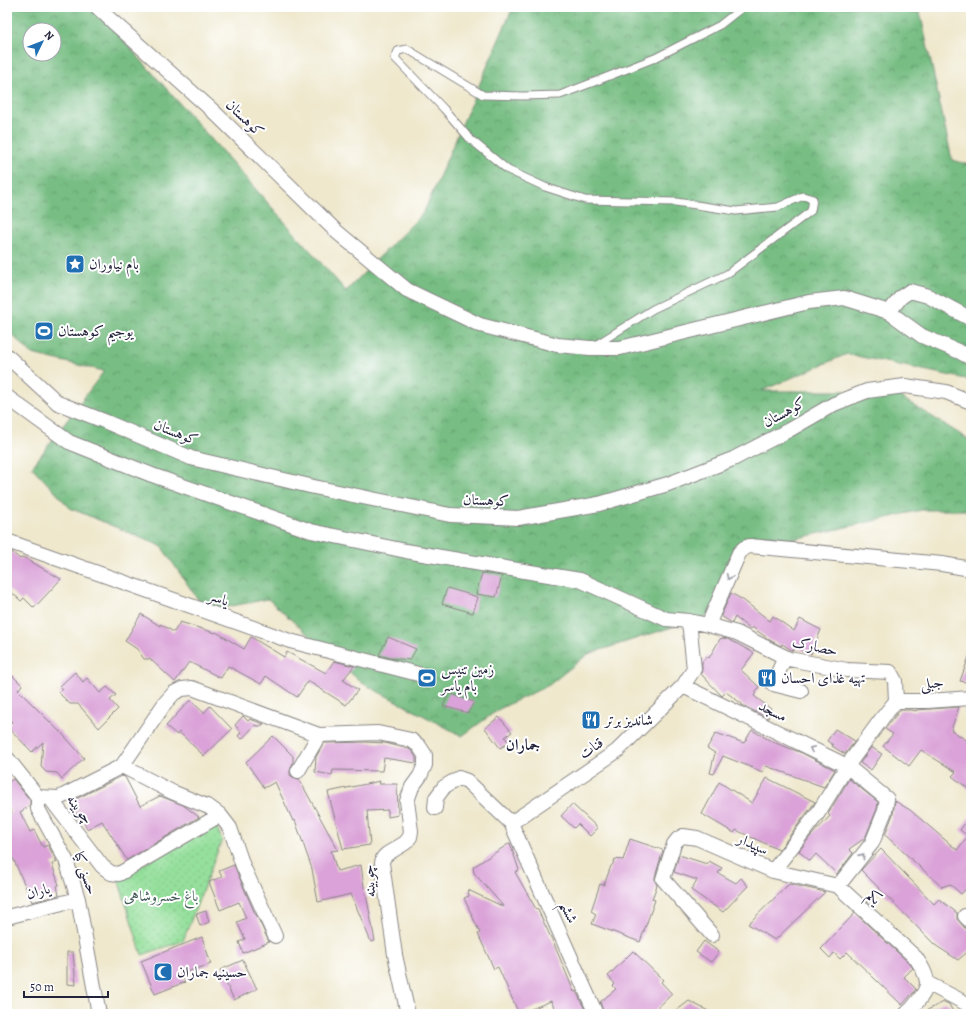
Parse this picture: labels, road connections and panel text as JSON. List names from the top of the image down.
{
  "streets": {
    "street": [
      "کوهستان",
      "یاسر",
      "حصارک",
      "جبلی",
      "مسجد",
      "قنات",
      "چوبینه",
      "سپیدار",
      "حسنی کیا",
      "یاران",
      "یکم",
      "ششم"
    ]
  },
  "crossings": [
    ["حصارک", "جبلی"],
    ["حصارک", "قنات"],
    ["حصارک", "سپیدار"],
    ["جبلی", "سپیدار"],
    ["مسجد", "قنات"],
    ["مسجد", "سپیدار"],
    ["مسجد", "یکم"],
    ["قنات", "ششم"],
    ["چوبینه", "حسنی کیا"],
    ["حسنی کیا", "یاران"]
  ],
  "districts": ["جماران"],
  "parks": ["باغ خسروشاهی"],
  "places": {
    "place": ["بام نیاوران"],
    "sports": ["یوجیم کوهستان", "زمین تنیس بام یاسر"],
    "restaurant": ["تهیه غذای احسان", "شاندیز برتر"],
    "mosque": ["حسینیه جماران"]
  },
  "scale_bar": "50 m",
  "north": "top right"
}
